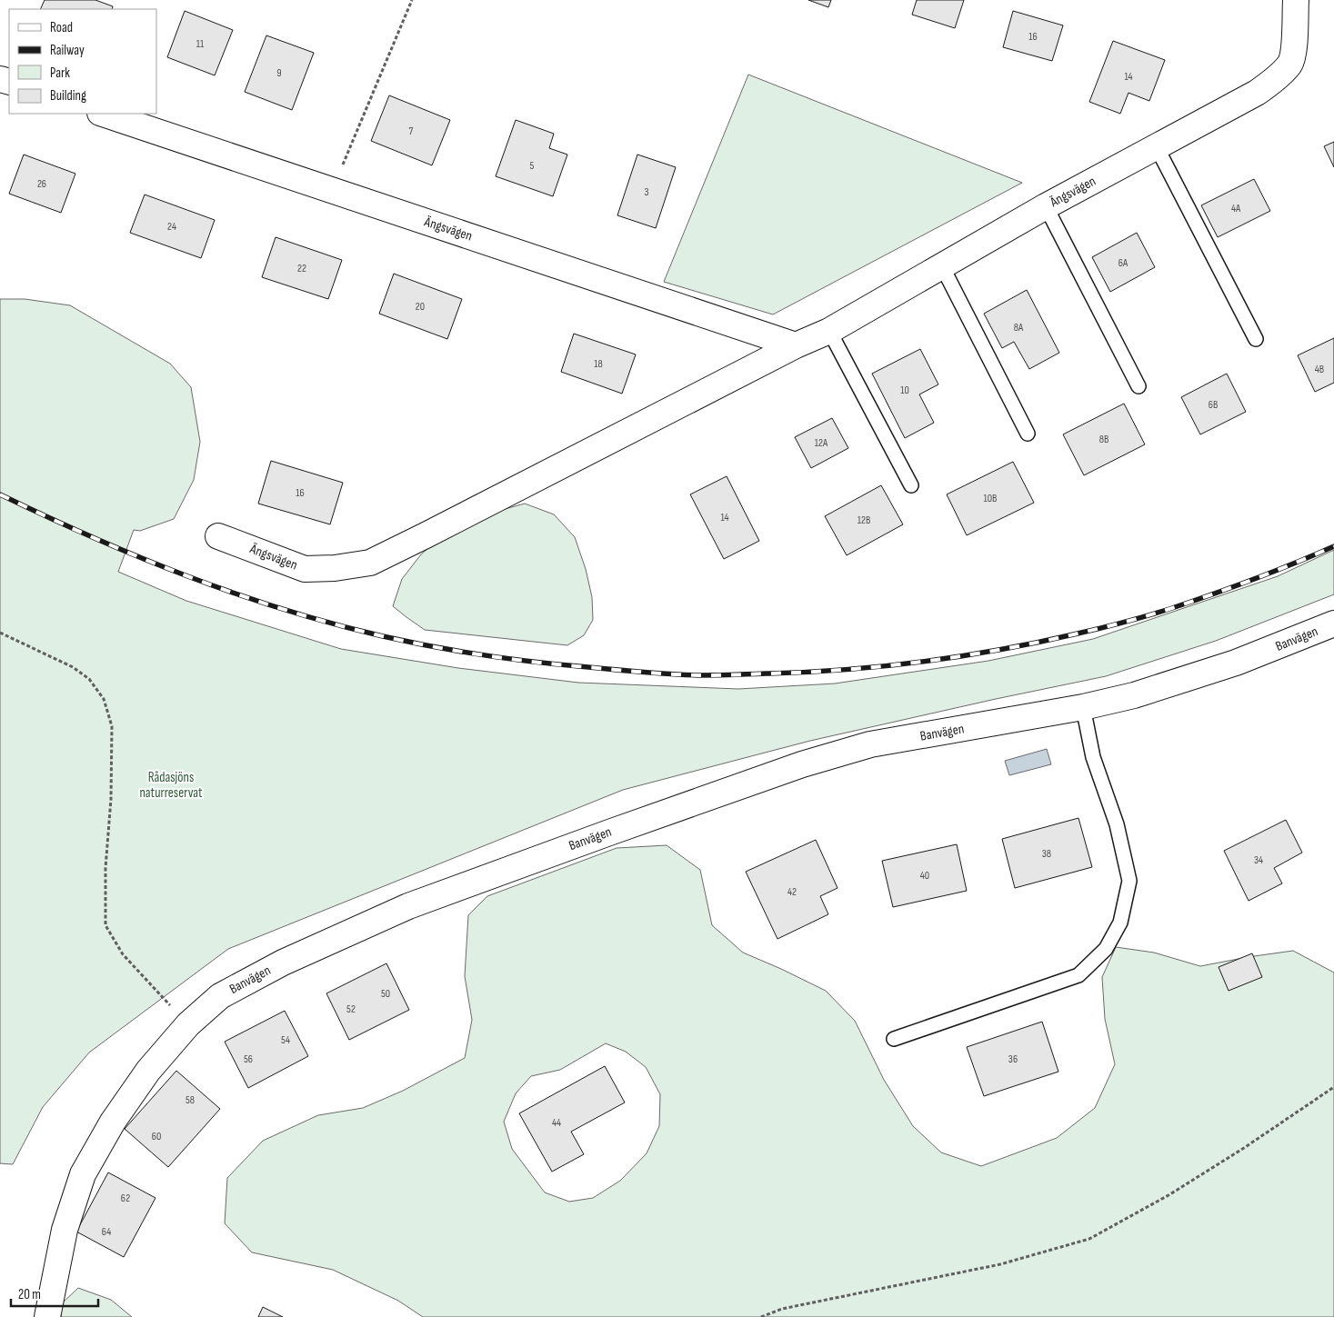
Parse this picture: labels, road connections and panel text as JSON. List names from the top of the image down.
{
  "streets": {
    "street": ["Ängsvägen", "Banvägen"]
  },
  "parks": ["Rådasjöns naturreservat"],
  "house_numbers": [
    "16",
    "11",
    "9",
    "14",
    "7",
    "5",
    "26",
    "3",
    "4A",
    "24",
    "6A",
    "22",
    "20",
    "8A",
    "18",
    "4B",
    "10",
    "6B",
    "8B",
    "12A",
    "16",
    "10B",
    "14",
    "12B",
    "38",
    "34",
    "40",
    "42",
    "50",
    "52",
    "54",
    "56",
    "36",
    "58",
    "44",
    "60",
    "62",
    "64"
  ],
  "legend": [
    "Road",
    "Railway",
    "Park",
    "Building"
  ],
  "scale_bar": "20 m"
}
